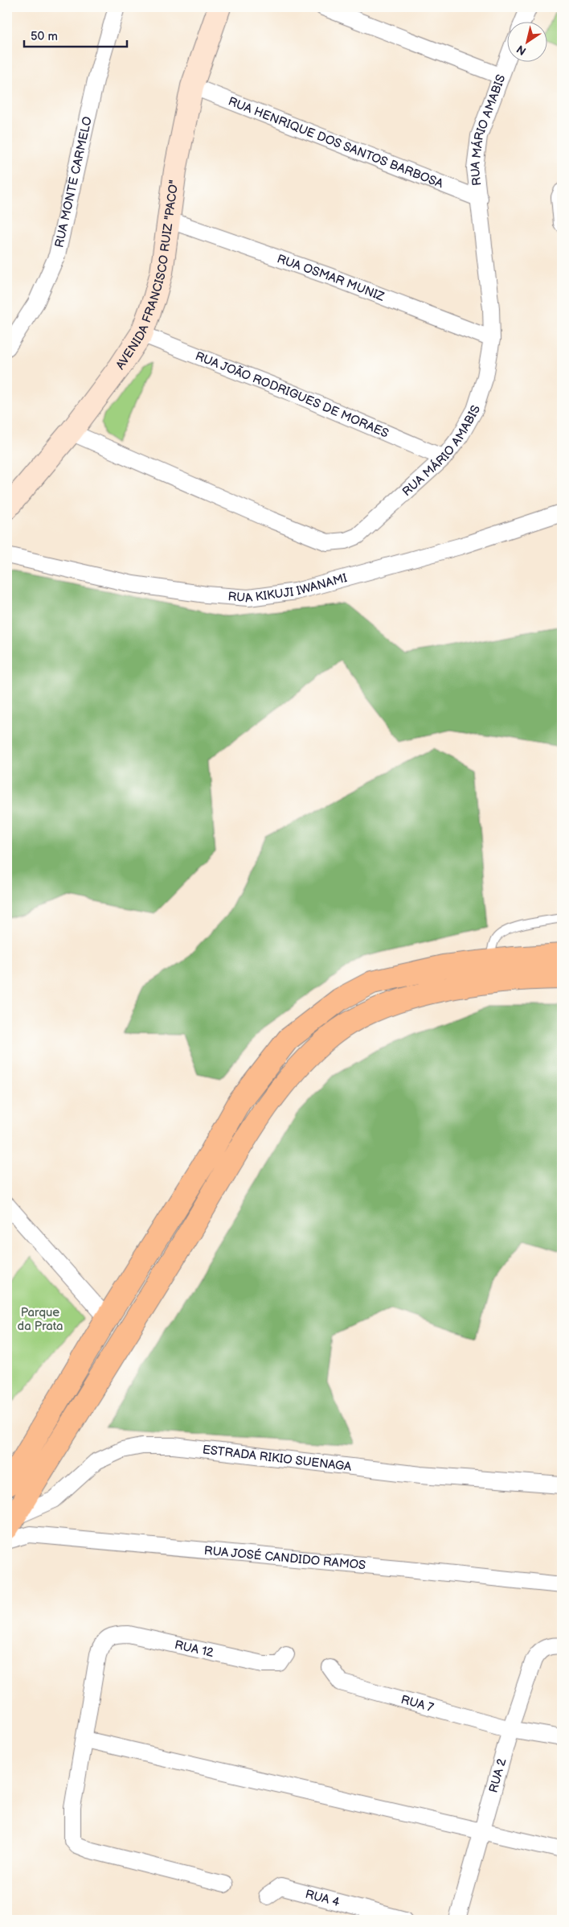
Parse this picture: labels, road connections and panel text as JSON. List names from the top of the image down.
{
  "streets": {
    "street": [
      "RUA MÁRIO AMABIS",
      "RUA HENRIQUE DOS SANTOS BARBOSA",
      "RUA MONTE CARMELO",
      "AVENIDA FRANCISCO RUIZ \"PACO\"",
      "RUA OSMAR MUNIZ",
      "RUA JOÃO RODRIGUES DE MORAES",
      "RUA KIKUJI IWANAMI",
      "ESTRADA RIKIO SUENAGA",
      "RUA JOSÉ CANDIDO RAMOS",
      "RUA 12",
      "RUA 7",
      "RUA 2",
      "RUA 4"
    ]
  },
  "crossings": [
    ["RUA MÁRIO AMABIS", "RUA HENRIQUE DOS SANTOS BARBOSA"],
    ["RUA MÁRIO AMABIS", "AVENIDA FRANCISCO RUIZ \"PACO\""],
    ["RUA MÁRIO AMABIS", "RUA OSMAR MUNIZ"],
    ["RUA MÁRIO AMABIS", "RUA JOÃO RODRIGUES DE MORAES"],
    ["RUA HENRIQUE DOS SANTOS BARBOSA", "AVENIDA FRANCISCO RUIZ \"PACO\""],
    ["AVENIDA FRANCISCO RUIZ \"PACO\"", "RUA OSMAR MUNIZ"],
    ["AVENIDA FRANCISCO RUIZ \"PACO\"", "RUA JOÃO RODRIGUES DE MORAES"],
    ["RUA 7", "RUA 2"]
  ],
  "parks": ["Parque da Prata"],
  "scale_bar": "50 m",
  "north": "bottom left"
}
